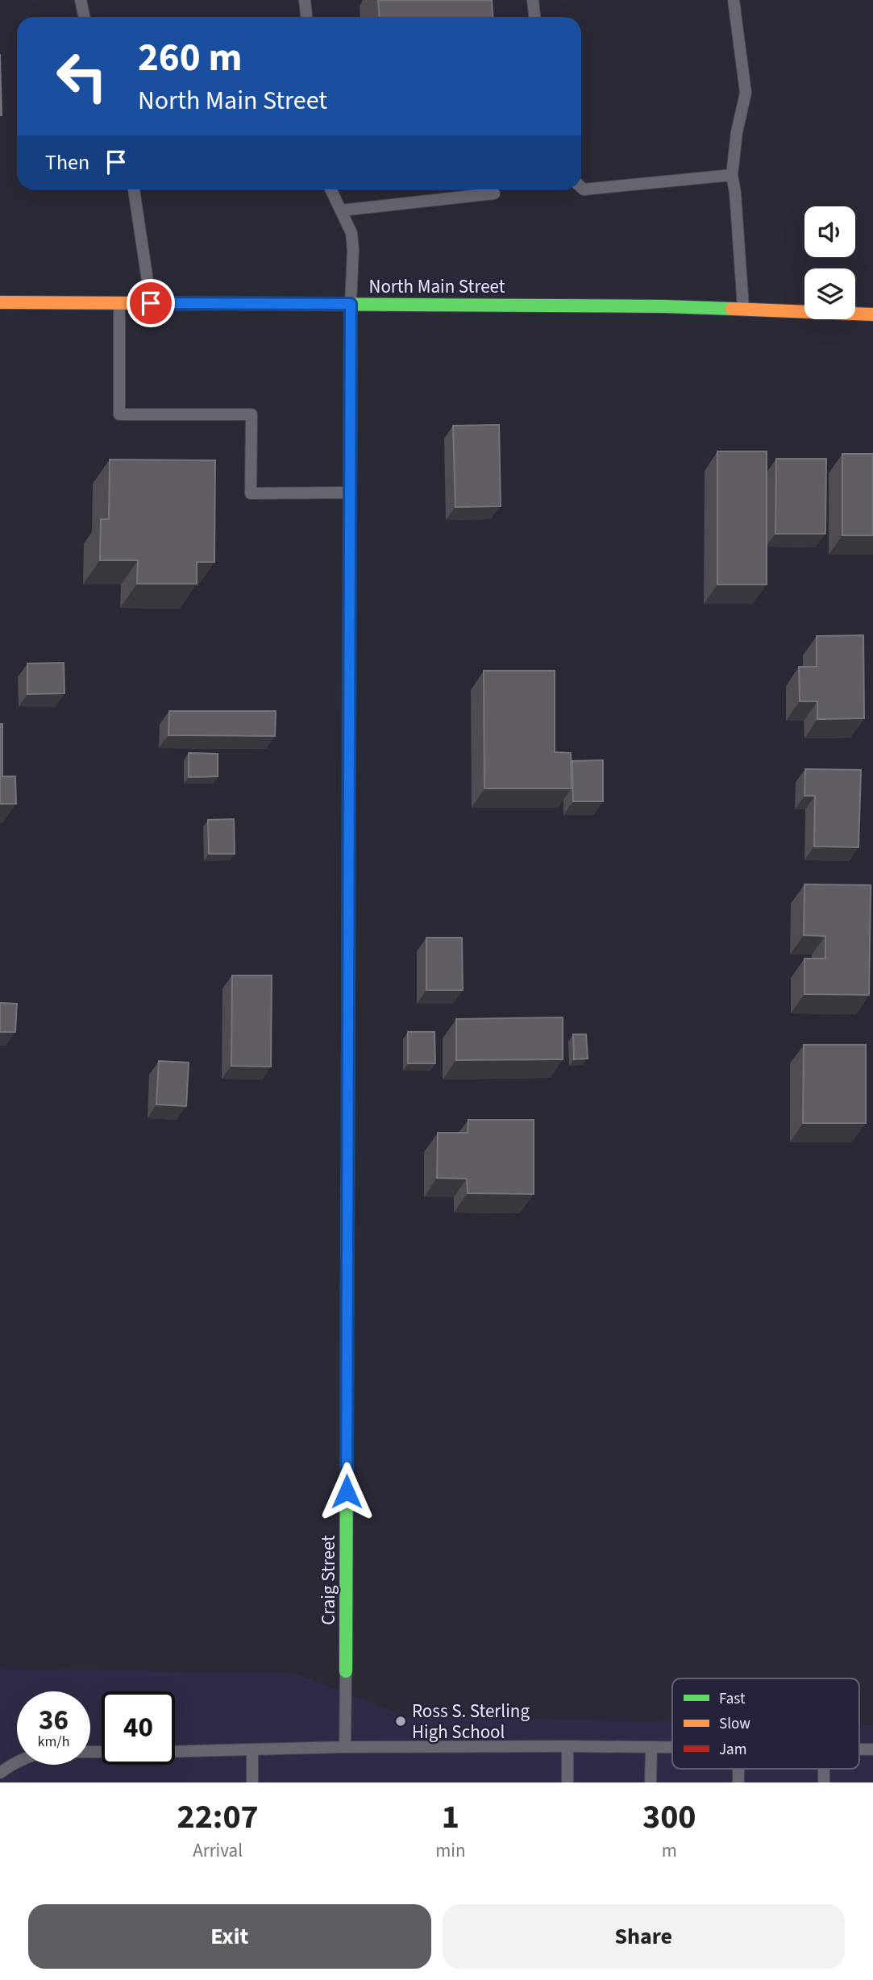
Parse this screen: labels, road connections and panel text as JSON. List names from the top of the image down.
{
  "streets": {
    "street": ["North Main Street", "Craig Street"]
  },
  "crossings": [
    ["North Main Street", "Craig Street"]
  ],
  "places": ["Ross S. Sterling High School"],
  "legend": ["Fast", "Slow", "Jam"],
  "page": {
    "turn": ["260 m", "North Main Street"],
    "then": "Then",
    "speed": "36 km/h",
    "limit": "40",
    "eta": [
      "22:07",
      "Arrival",
      "1",
      "min",
      "300",
      "m"
    ],
    "buttons": ["Exit", "Share"]
  }
}
